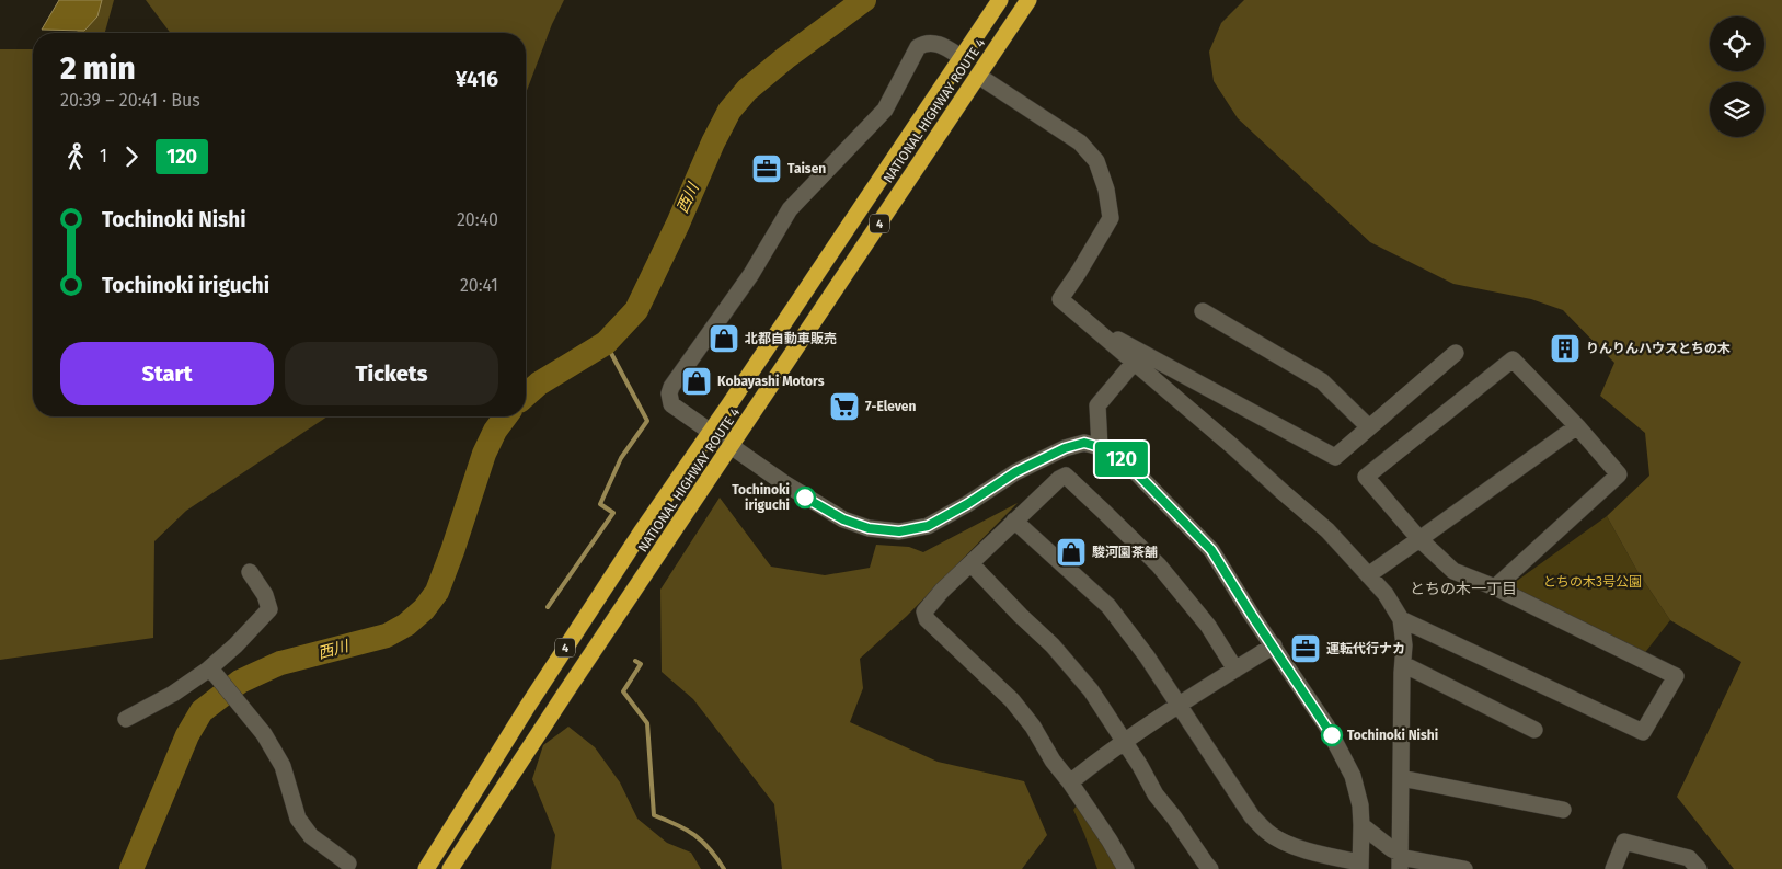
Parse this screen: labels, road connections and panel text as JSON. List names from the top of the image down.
{
  "streets": {
    "highway": ["NATIONAL HIGHWAY ROUTE 4", "4"]
  },
  "districts": ["とちの木一丁目"],
  "water": ["西川"],
  "parks": ["とちの木3号公園"],
  "places": {
    "office": ["Taisen", "運転代行ナカ"],
    "shop": ["北都自動車販売", "Kobayashi Motors", "駿河園茶舗"],
    "building": ["りんりんハウスとちの木"],
    "supermarket": ["7-Eleven"],
    "other": ["Tochinoki iriguchi", "Tochinoki Nishi"]
  },
  "lines": ["bus line 120"],
  "page": {
    "on_map": "120",
    "heading": ["2 min", "20:39 – 20:41 · Bus", "¥416"],
    "legs": ["1", "120"],
    "list": [
      {
        "name": "Tochinoki Nishi",
        "value": "20:40"
      },
      {
        "name": "Tochinoki iriguchi",
        "value": "20:41"
      }
    ],
    "buttons": ["Start", "Tickets"]
  }
}
